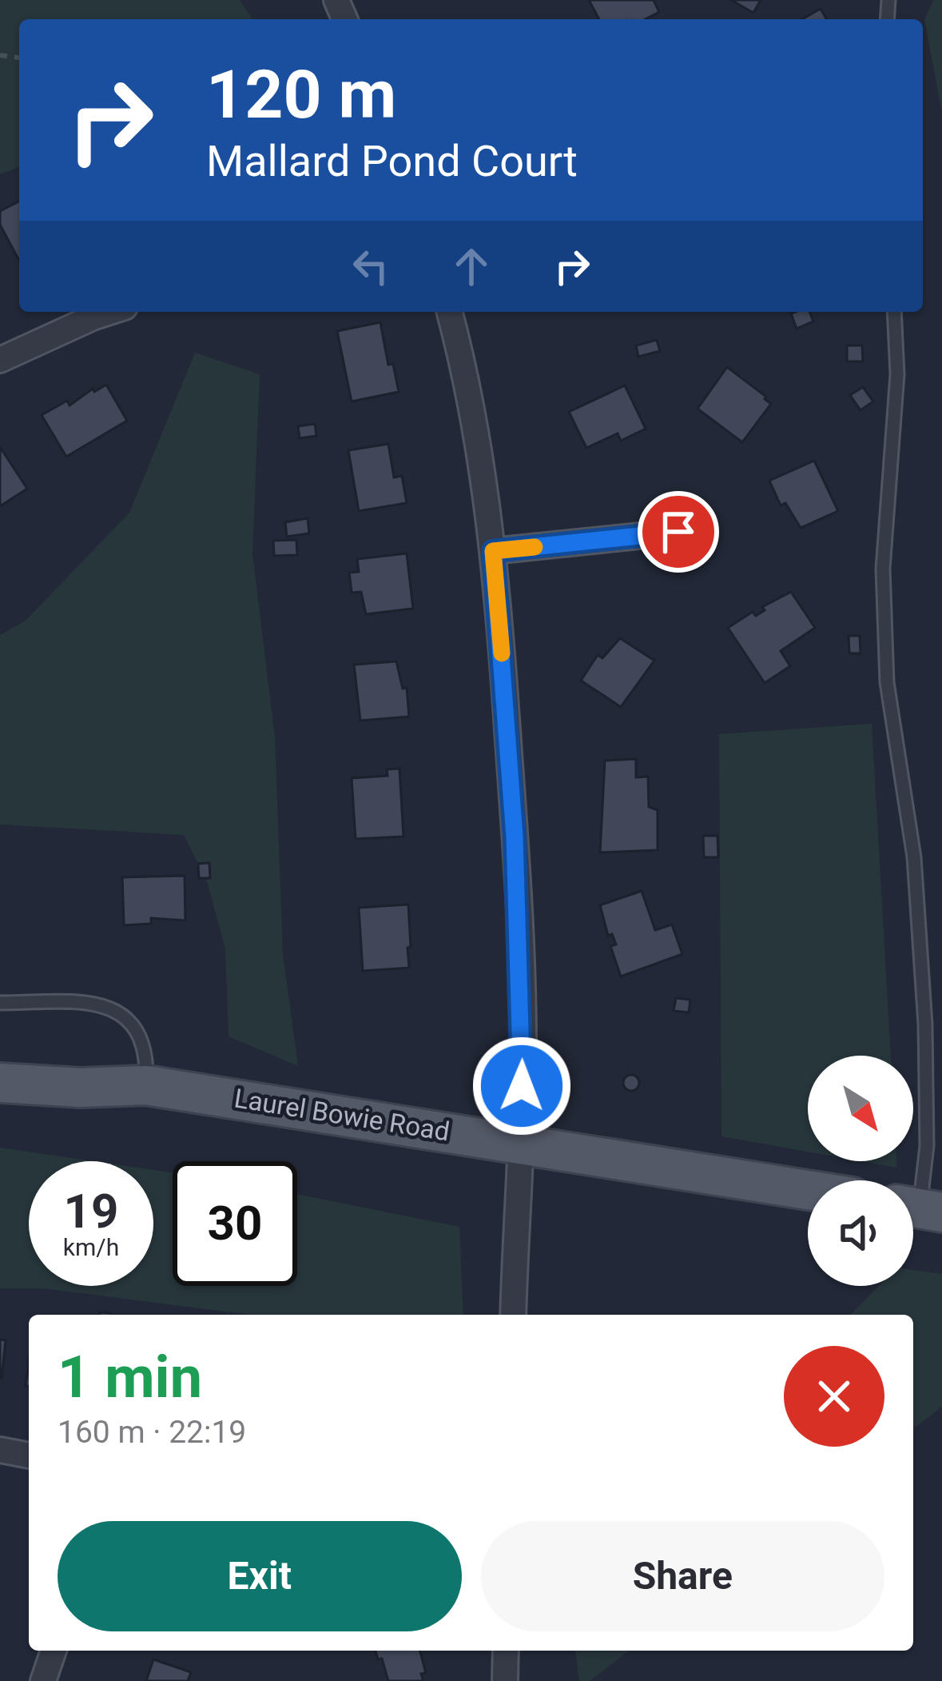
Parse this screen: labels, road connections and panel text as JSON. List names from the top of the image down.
{
  "streets": {
    "main road": ["Laurel Bowie Road"]
  },
  "north": "bottom right",
  "page": {
    "turn": ["120 m", "Mallard Pond Court"],
    "speed": "19 km/h",
    "limit": "30",
    "heading": ["1 min", "160 m · 22:19"],
    "buttons": ["Exit", "Share"]
  }
}
